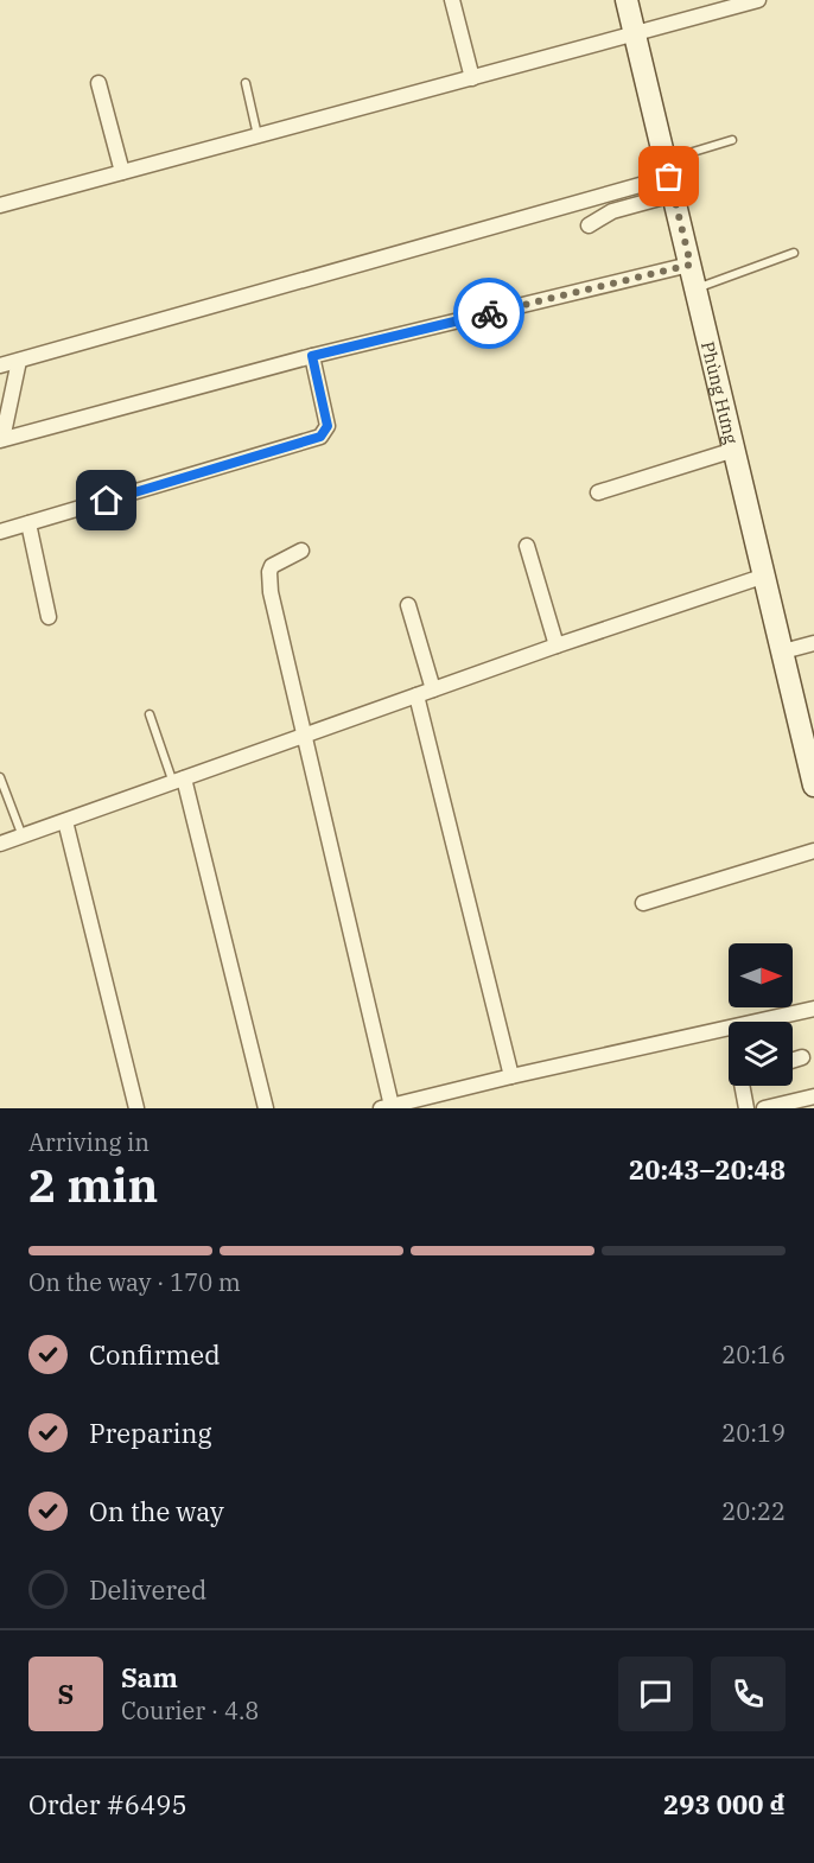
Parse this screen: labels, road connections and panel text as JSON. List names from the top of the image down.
{
  "streets": {
    "main road": ["Phùng Hưng"]
  },
  "north": "right",
  "page": {
    "heading": ["2 min", "Arriving in", "20:43–20:48"],
    "panel": [
      "Sam",
      "Courier · 4.8",
      "Order #6495",
      "293 000 ₫"
    ],
    "bar": "On the way · 170 m",
    "list": [
      ["Confirmed", "20:16"],
      ["Preparing", "20:19"],
      ["On the way", "20:22"],
      "Delivered"
    ],
    "round": "S"
  }
}
